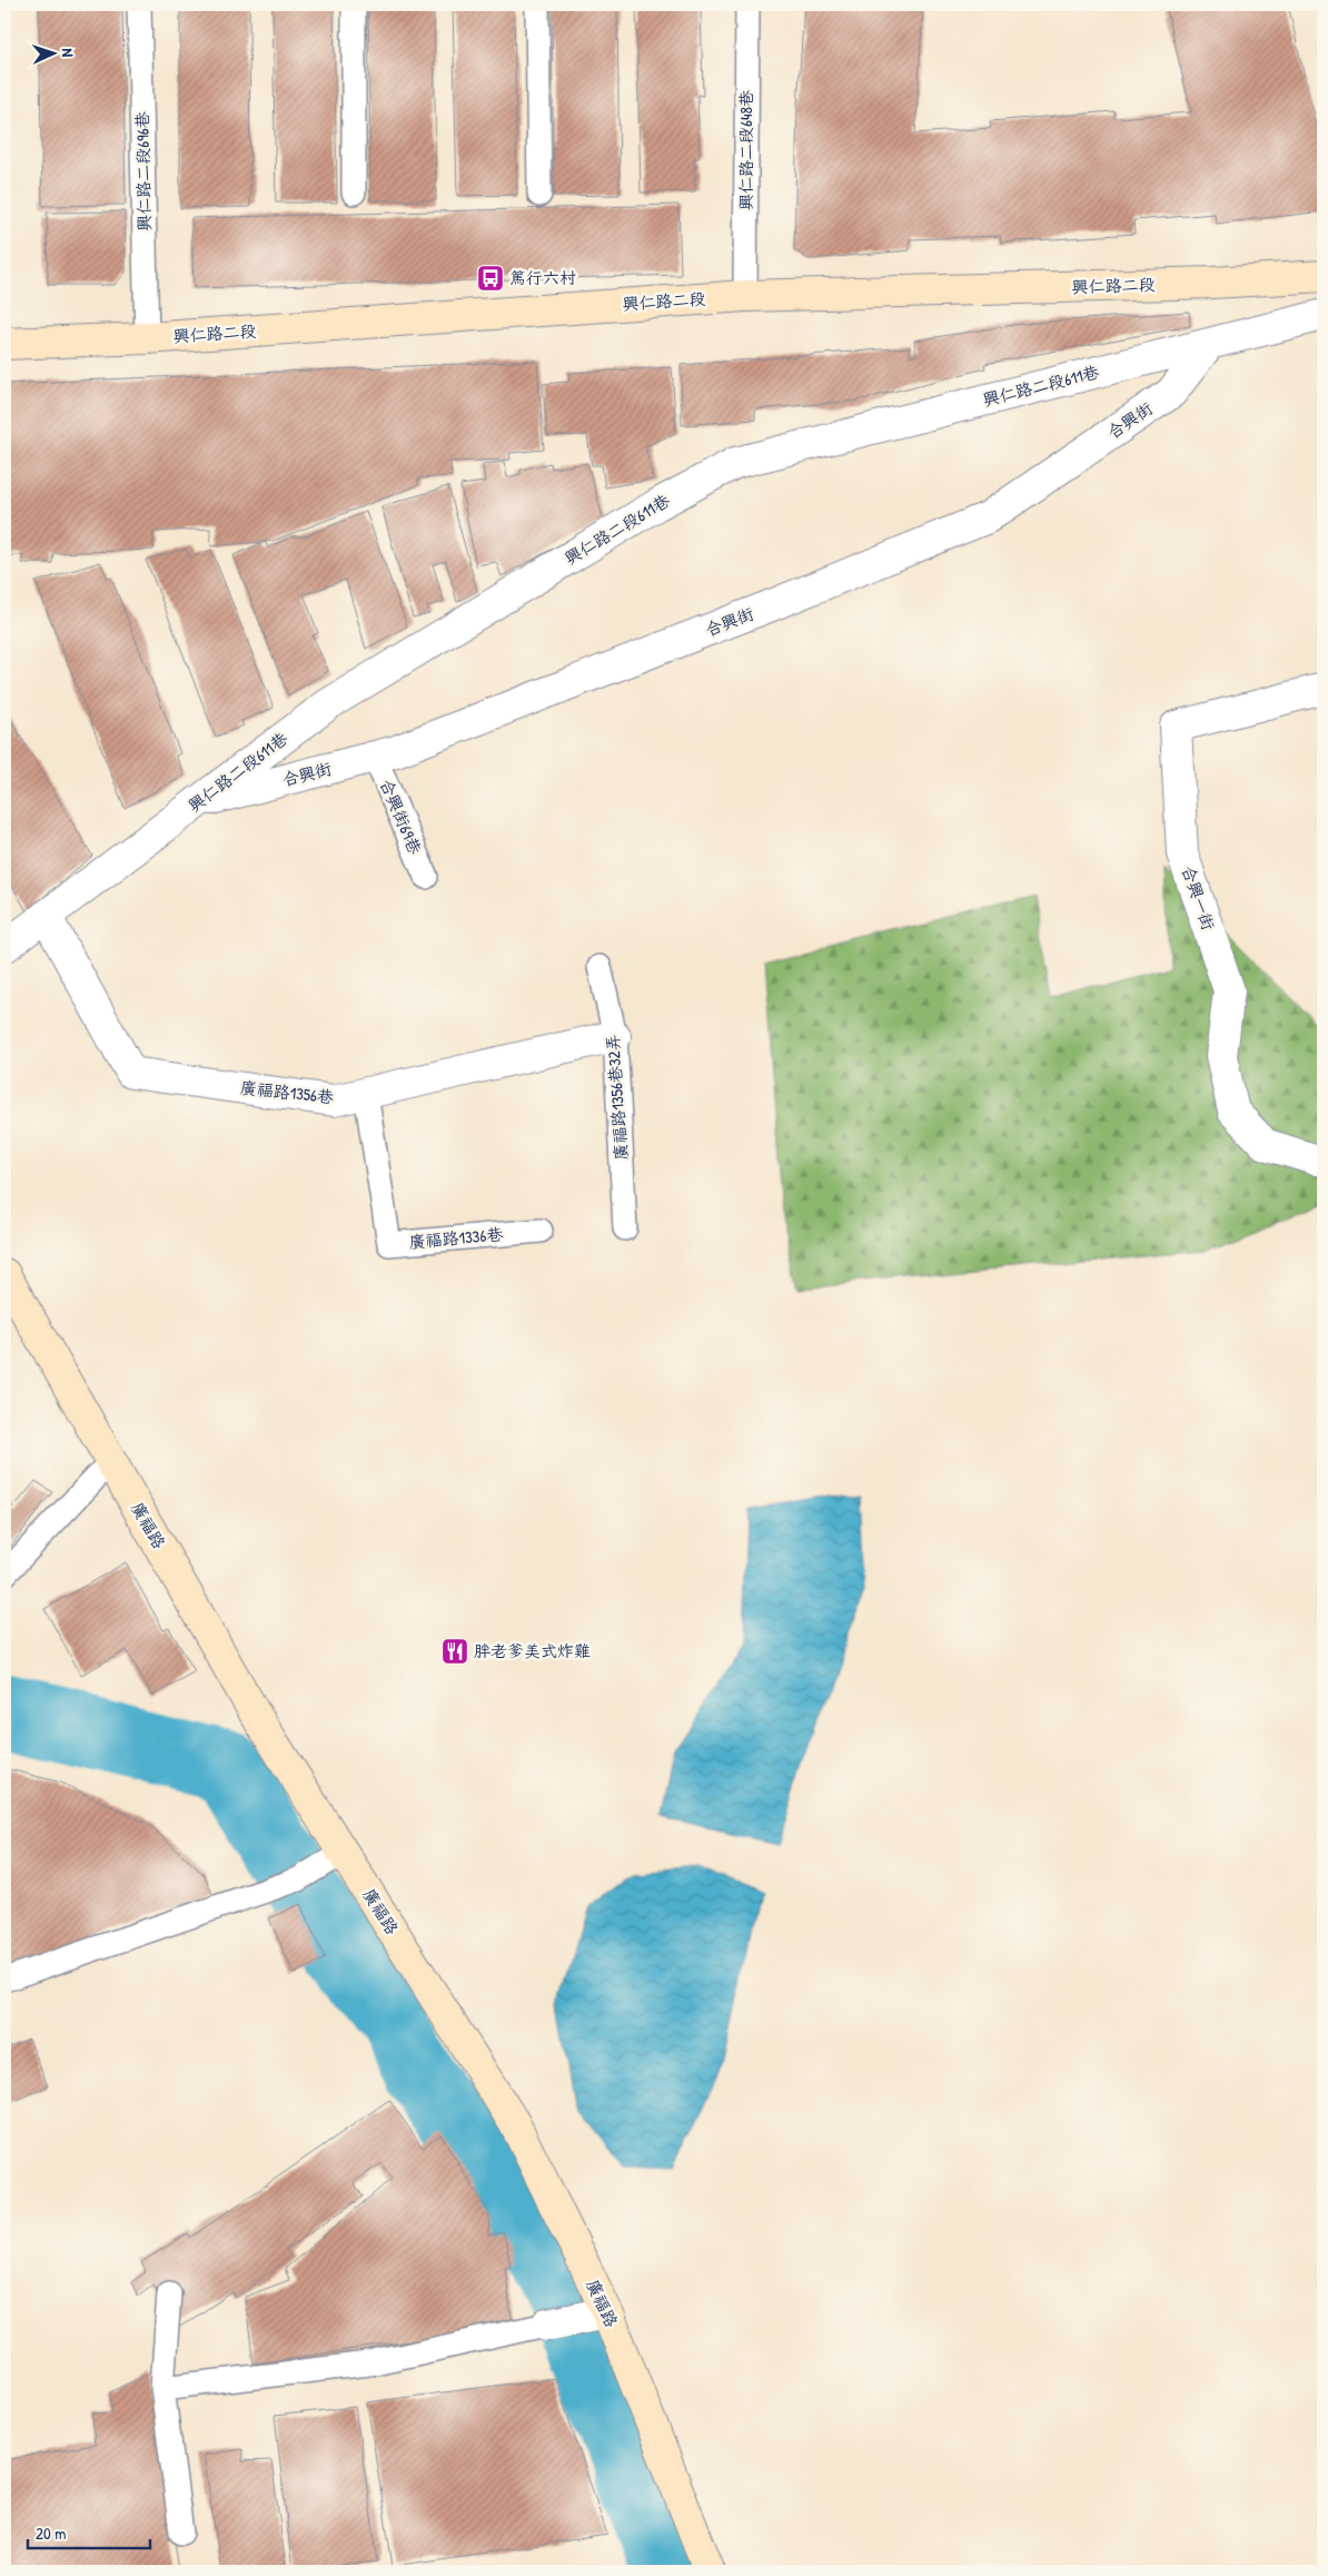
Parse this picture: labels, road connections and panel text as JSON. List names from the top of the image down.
{
  "streets": {
    "street": [
      "興仁路二段",
      "興仁路二段611巷",
      "合興街",
      "合興一街",
      "廣福路1356巷",
      "廣福路"
    ],
    "lane": [
      "興仁路二段648巷",
      "興仁路二段696巷",
      "合興街69巷",
      "廣福路1356巷32弄",
      "廣福路1336巷"
    ]
  },
  "crossings": [
    ["興仁路二段648巷", "興仁路二段"],
    ["興仁路二段696巷", "興仁路二段"],
    ["興仁路二段611巷", "合興街"],
    ["興仁路二段611巷", "廣福路1356巷"],
    ["合興街", "合興街69巷"],
    ["廣福路1356巷", "廣福路1356巷32弄"],
    ["廣福路1356巷", "廣福路1336巷"]
  ],
  "places": {
    "bus stop": ["篤行六村"],
    "restaurant": ["胖老爹美式炸雞"]
  },
  "scale_bar": "20 m",
  "north": "right"
}
